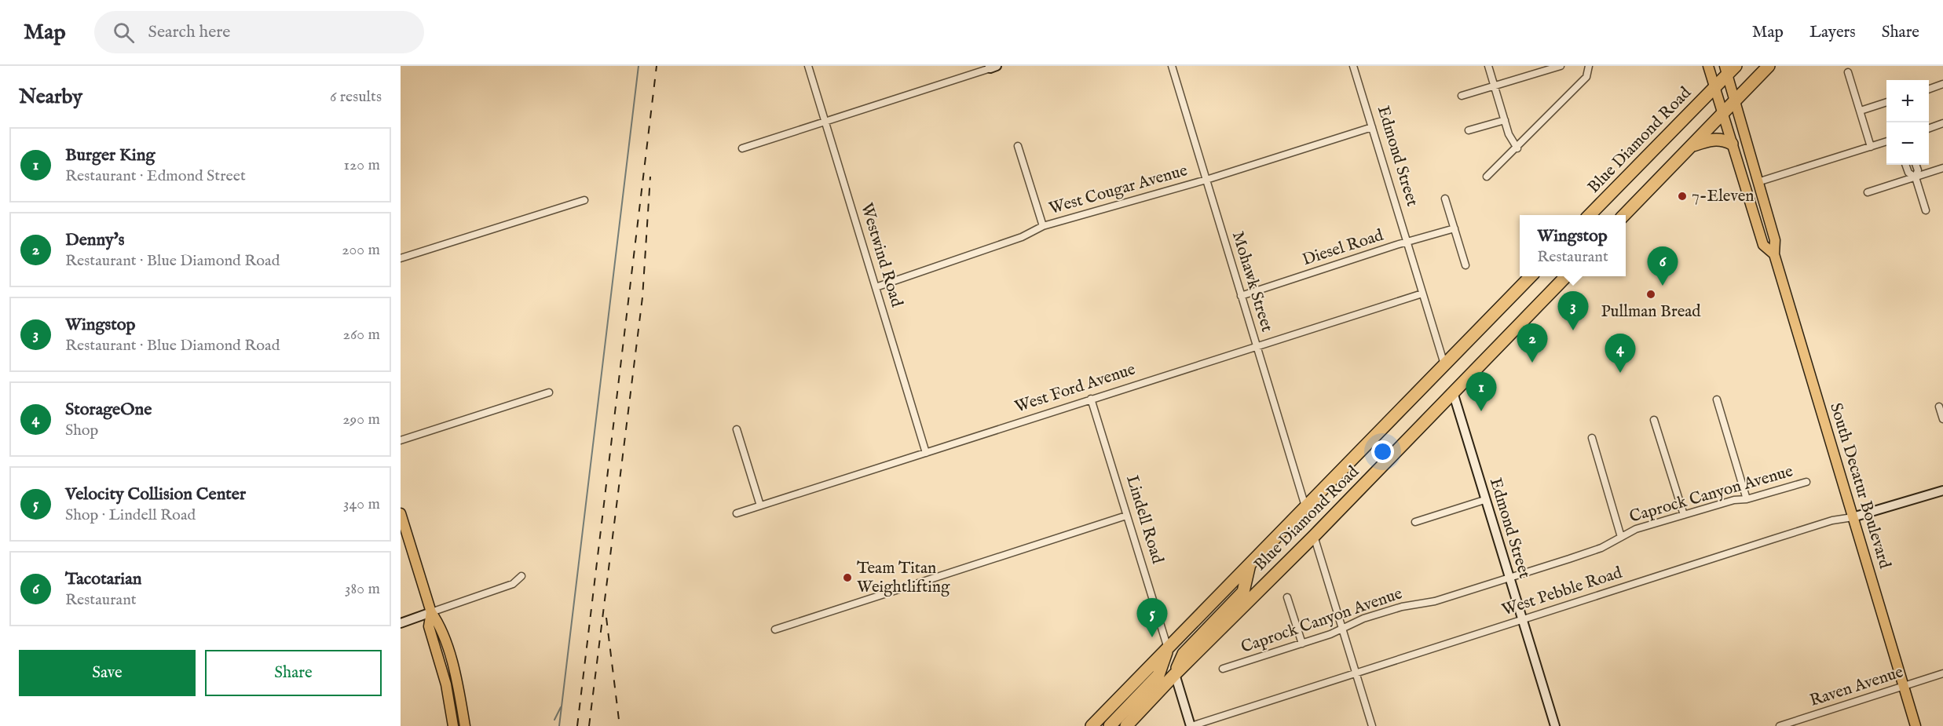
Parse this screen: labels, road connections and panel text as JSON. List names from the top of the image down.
{
  "streets": {
    "highway": ["Blue Diamond Road"],
    "main road": ["South Decatur Boulevard"],
    "street": [
      "Edmond Street",
      "West Cougar Avenue",
      "Diesel Road",
      "Westwind Road",
      "Mohawk Street",
      "West Ford Avenue",
      "Caprock Canyon Avenue",
      "Lindell Road",
      "West Pebble Road",
      "Raven Avenue"
    ]
  },
  "crossings": [
    ["Blue Diamond Road", "Edmond Street"],
    ["Blue Diamond Road", "Mohawk Street"],
    ["Blue Diamond Road", "South Decatur Boulevard"],
    ["Blue Diamond Road", "Lindell Road"],
    ["Edmond Street", "West Cougar Avenue"],
    ["Edmond Street", "Diesel Road"],
    ["Edmond Street", "West Ford Avenue"],
    ["Edmond Street", "Caprock Canyon Avenue"],
    ["Edmond Street", "West Pebble Road"],
    ["West Cougar Avenue", "Westwind Road"],
    ["West Cougar Avenue", "Mohawk Street"],
    ["Diesel Road", "Mohawk Street"],
    ["Westwind Road", "West Ford Avenue"],
    ["Mohawk Street", "West Ford Avenue"],
    ["West Ford Avenue", "Lindell Road"],
    ["South Decatur Boulevard", "West Pebble Road"],
    ["South Decatur Boulevard", "Raven Avenue"]
  ],
  "places": ["7-Eleven", "Pullman Bread", "Team Titan Weightlifting"],
  "page": {
    "header": "Map",
    "search": "Search here",
    "nav": ["Map", "Layers", "Share"],
    "heading": ["Nearby", "6 results"],
    "map_buttons": ["+", "−"],
    "list": [
      {
        "mark": "1",
        "name": "Burger King",
        "note": "Restaurant · Edmond Street",
        "value": "120 m"
      },
      {
        "mark": "2",
        "name": "Denny's",
        "note": "Restaurant · Blue Diamond Road",
        "value": "200 m"
      },
      {
        "mark": "3",
        "name": "Wingstop",
        "note": "Restaurant · Blue Diamond Road",
        "value": "260 m"
      },
      {
        "mark": "4",
        "name": "StorageOne",
        "note": "Shop",
        "value": "290 m"
      },
      {
        "mark": "5",
        "name": "Velocity Collision Center",
        "note": "Shop · Lindell Road",
        "value": "340 m"
      },
      {
        "mark": "6",
        "name": "Tacotarian",
        "note": "Restaurant",
        "value": "380 m"
      }
    ],
    "popup": ["Wingstop", "Restaurant"],
    "pins": [
      "6",
      "3",
      "2",
      "4",
      "1",
      "5"
    ],
    "buttons": ["Save", "Share"]
  }
}
